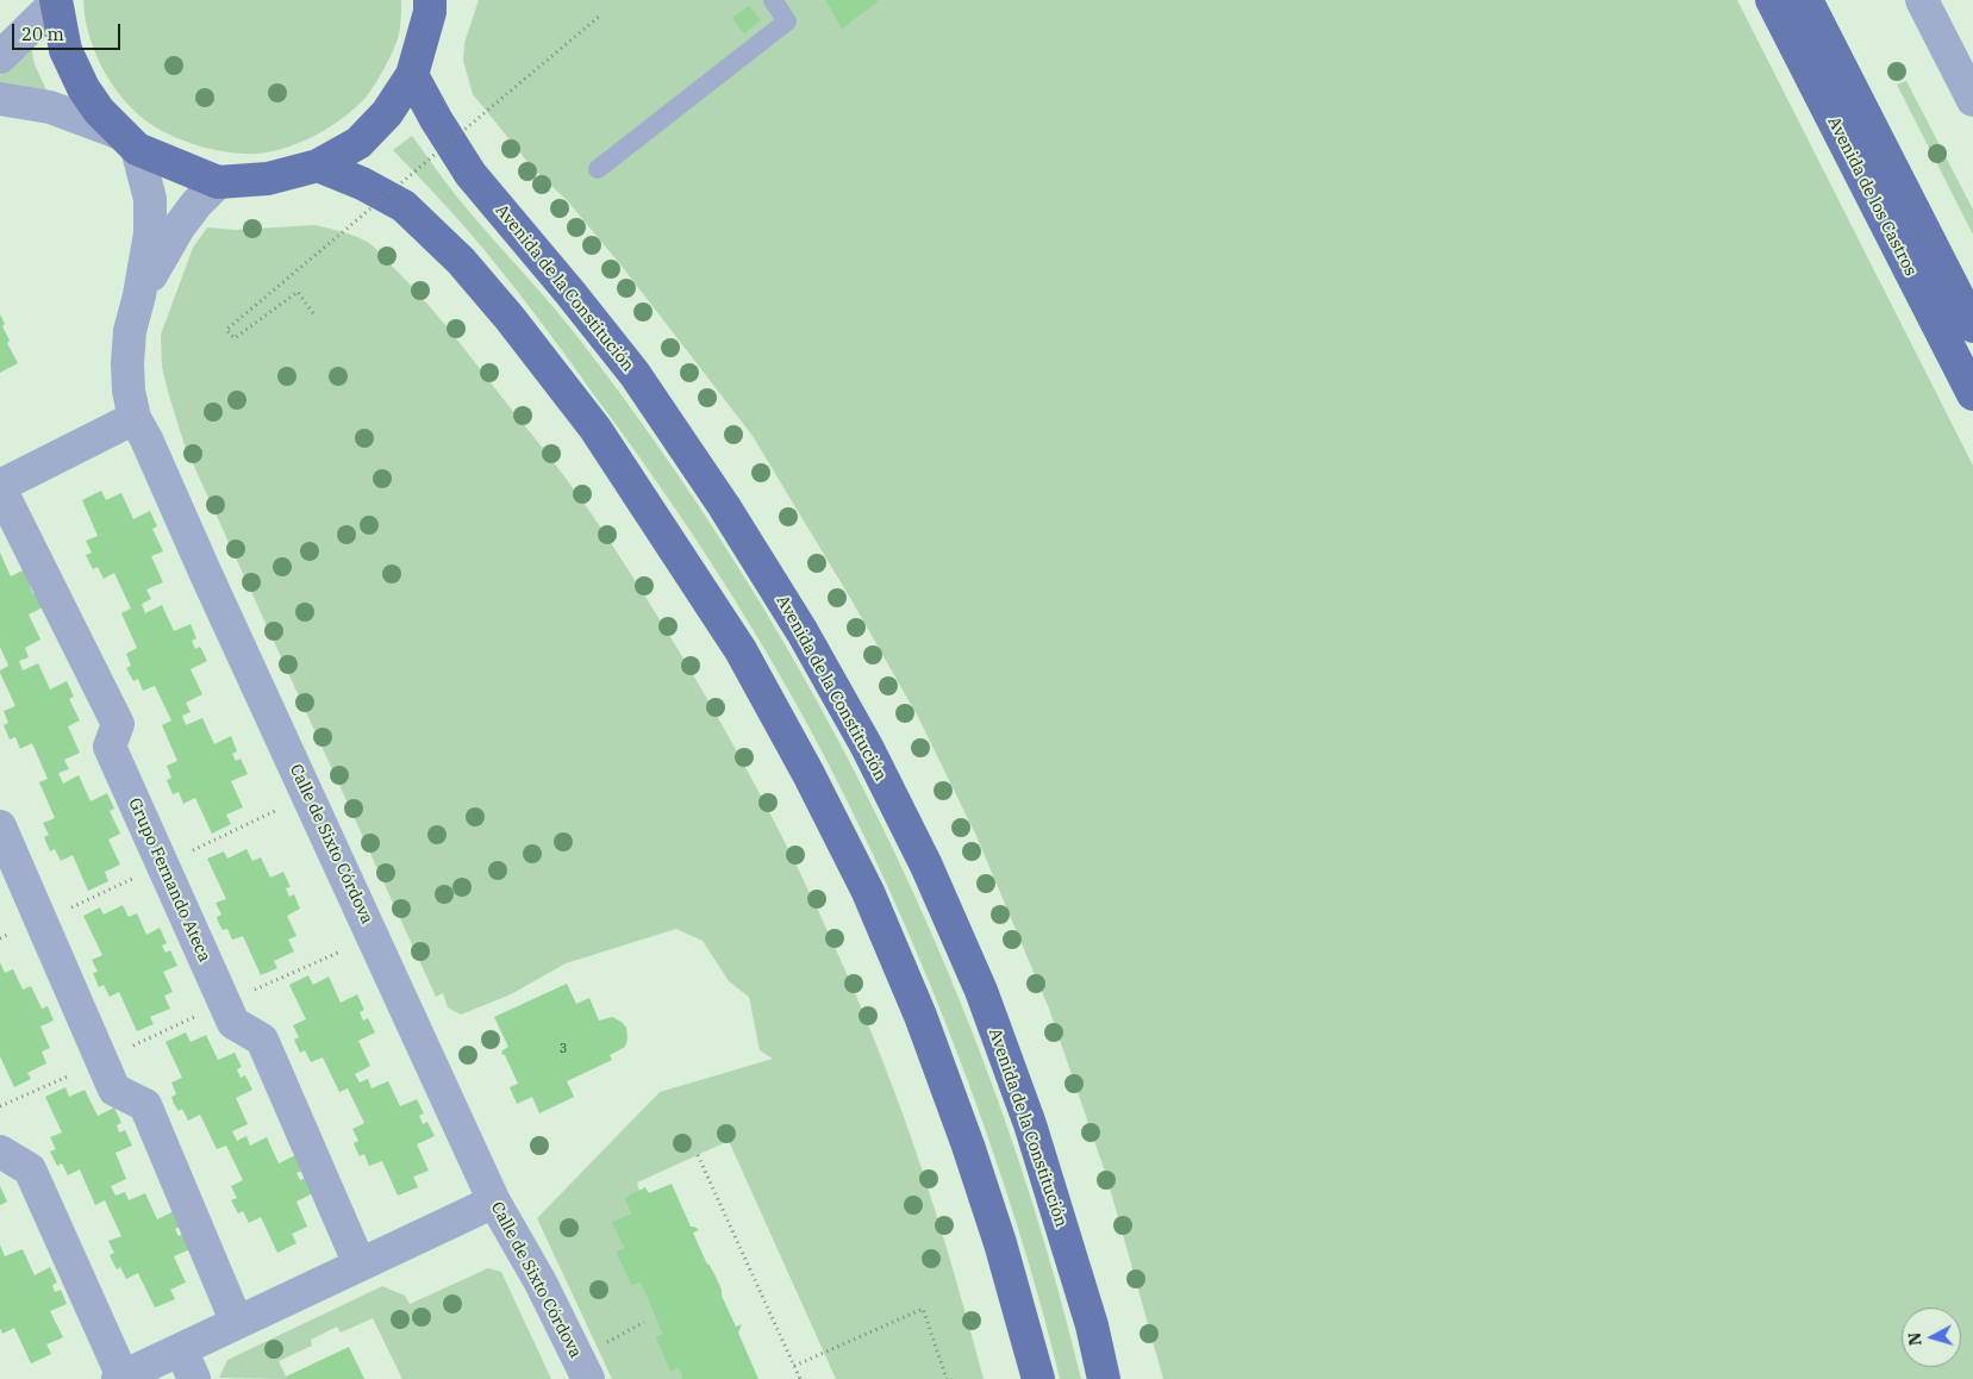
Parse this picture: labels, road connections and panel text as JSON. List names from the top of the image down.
{
  "streets": {
    "main road": ["Avenida de los Castros", "Avenida de la Constitución"],
    "street": ["Calle de Sixto Córdova", "Grupo Fernando Ateca"]
  },
  "crossings": [
    ["Calle de Sixto Córdova", "Grupo Fernando Ateca"]
  ],
  "house_numbers": ["3"],
  "scale_bar": "20 m",
  "north": "left"
}
